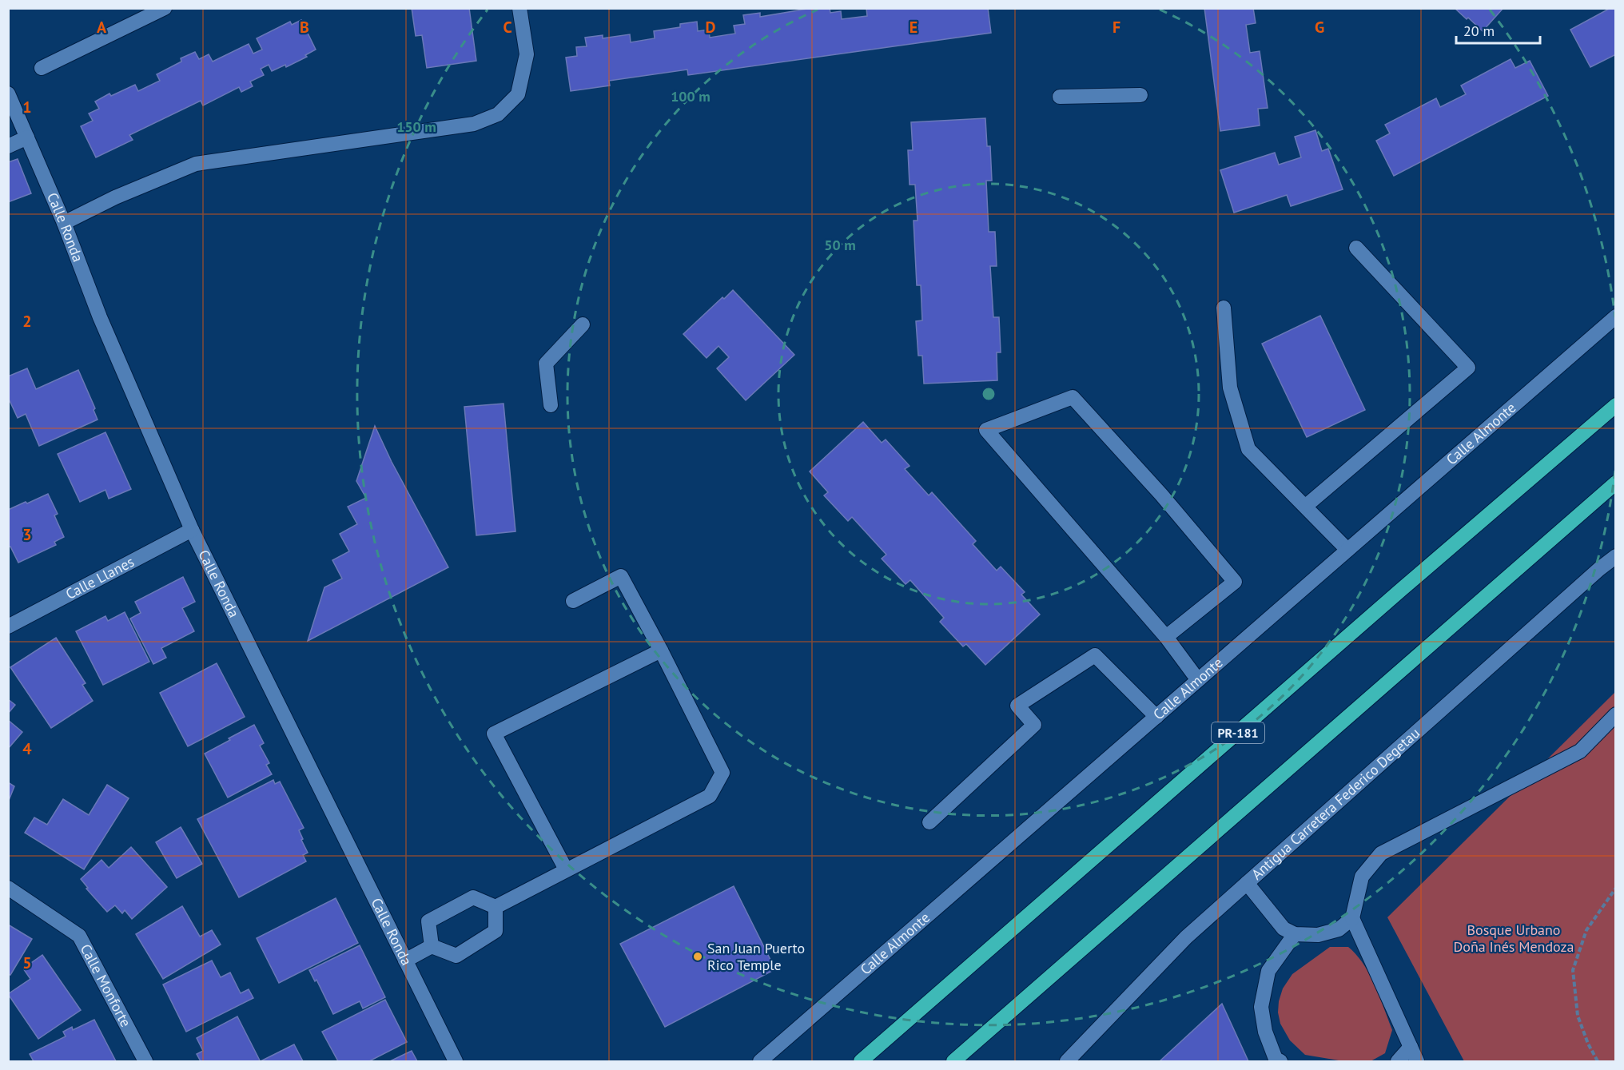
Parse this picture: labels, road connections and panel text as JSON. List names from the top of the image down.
{
  "streets": {
    "highway": ["PR-181"],
    "street": [
      "Calle Ronda",
      "Calle Almonte",
      "Calle Llanes",
      "Antigua Carretera Federico Degetau",
      "Calle Monforte"
    ]
  },
  "crossings": [
    ["Calle Ronda", "Calle Llanes"]
  ],
  "parks": ["Bosque Urbano Doña Inés Mendoza"],
  "places": ["San Juan Puerto Rico Temple"],
  "scale_bar": "20 m",
  "grid": {
    "columns": [
      "A",
      "B",
      "C",
      "D",
      "E",
      "F",
      "G"
    ],
    "rows": [
      "1",
      "2",
      "3",
      "4",
      "5"
    ]
  },
  "rings": ["100 m", "150 m", "50 m"]
}
